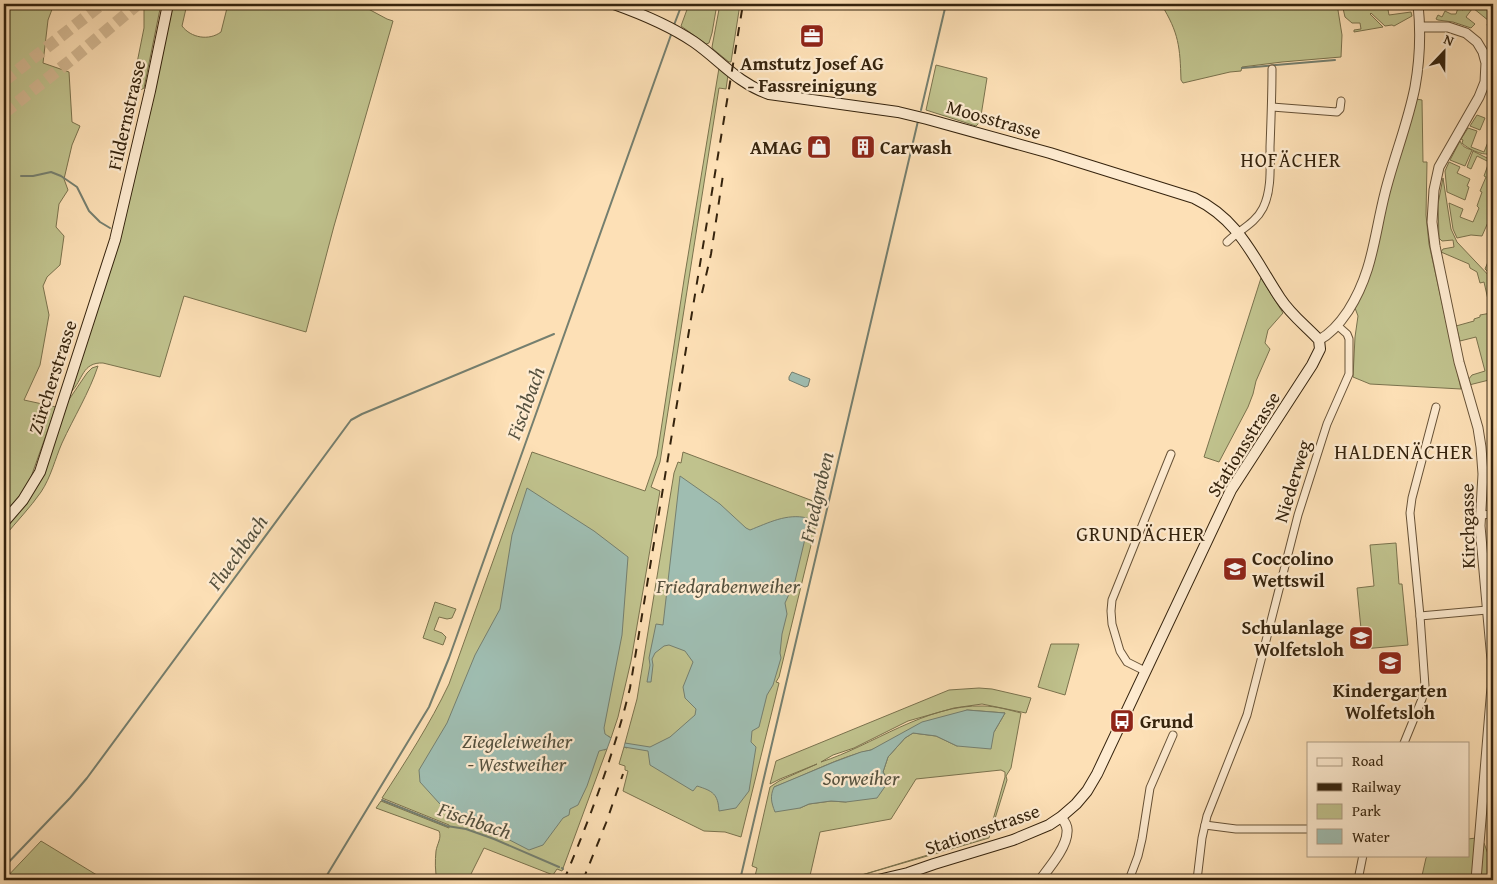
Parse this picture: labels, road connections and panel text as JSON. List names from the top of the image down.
{
  "streets": {
    "main road": [
      "Fildernstrasse",
      "Moosstrasse",
      "Zürcherstrasse",
      "Stationsstrasse"
    ],
    "street": ["Niederweg", "Kirchgasse"]
  },
  "crossings": [
    ["Fildernstrasse", "Zürcherstrasse"],
    ["Moosstrasse", "Stationsstrasse"]
  ],
  "districts": ["HOFÄCHER", "HALDENÄCHER", "GRUNDÄCHER"],
  "water": [
    "Fischbach",
    "Friedgraben",
    "Fluechbach",
    "Friedgrabenweiher",
    "Ziegeleiweiher - Westweiher",
    "Sorweiher"
  ],
  "places": {
    "office": ["Amstutz Josef AG - Fassreinigung"],
    "shop": ["AMAG"],
    "building": ["Carwash"],
    "school or university": ["Coccolino Wettswil", "Schulanlage Wolfetsloh", "Kindergarten Wolfetsloh"],
    "bus stop": ["Grund"]
  },
  "legend": [
    "Road",
    "Railway",
    "Park",
    "Water"
  ],
  "north": "top"
}
